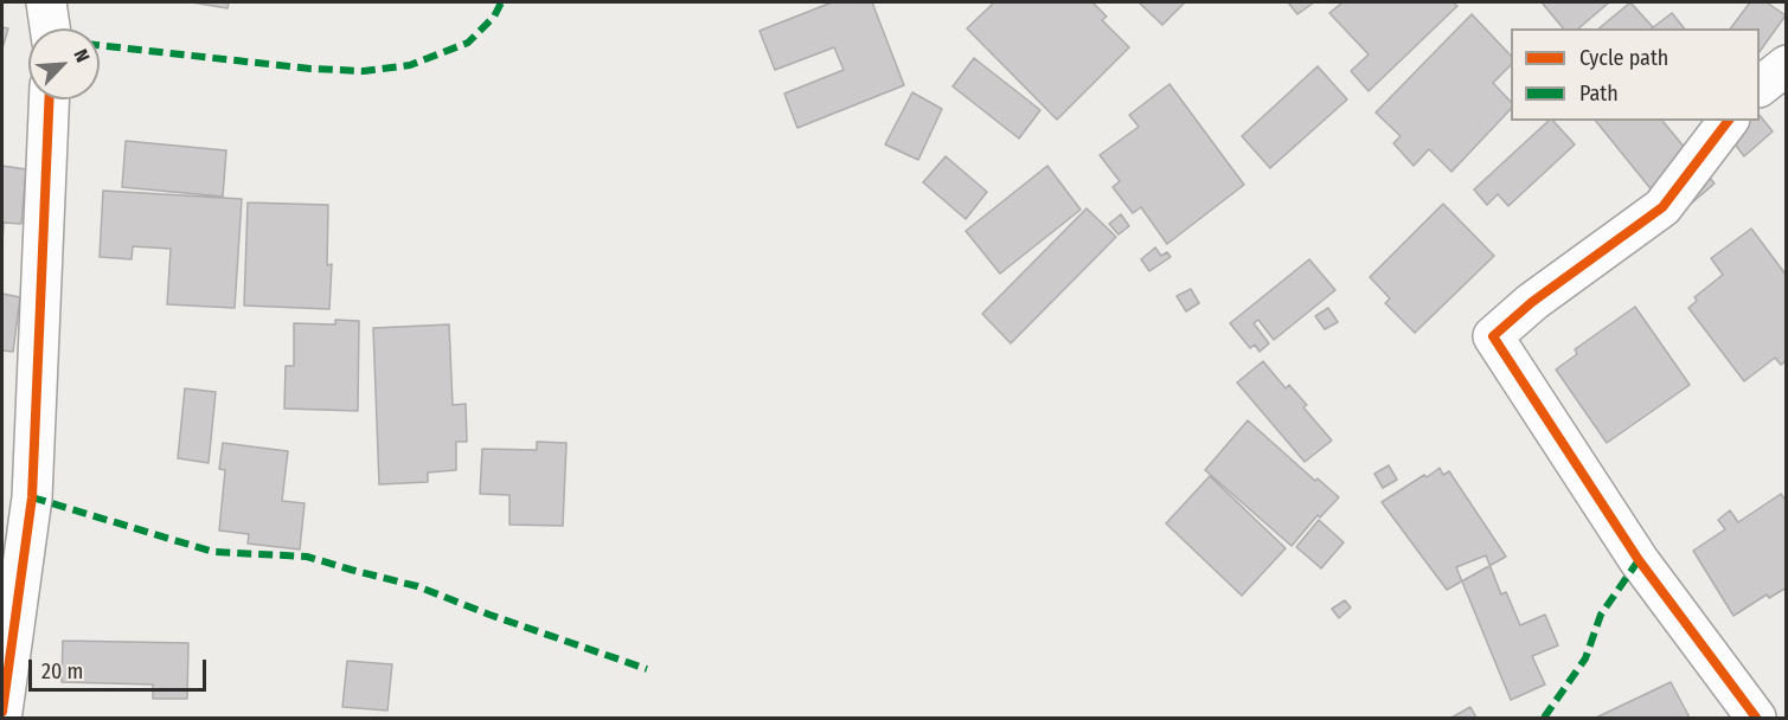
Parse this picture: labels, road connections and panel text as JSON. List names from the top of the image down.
{
  "legend": ["Cycle path", "Path"],
  "scale_bar": "20 m",
  "north": "top right"
}
